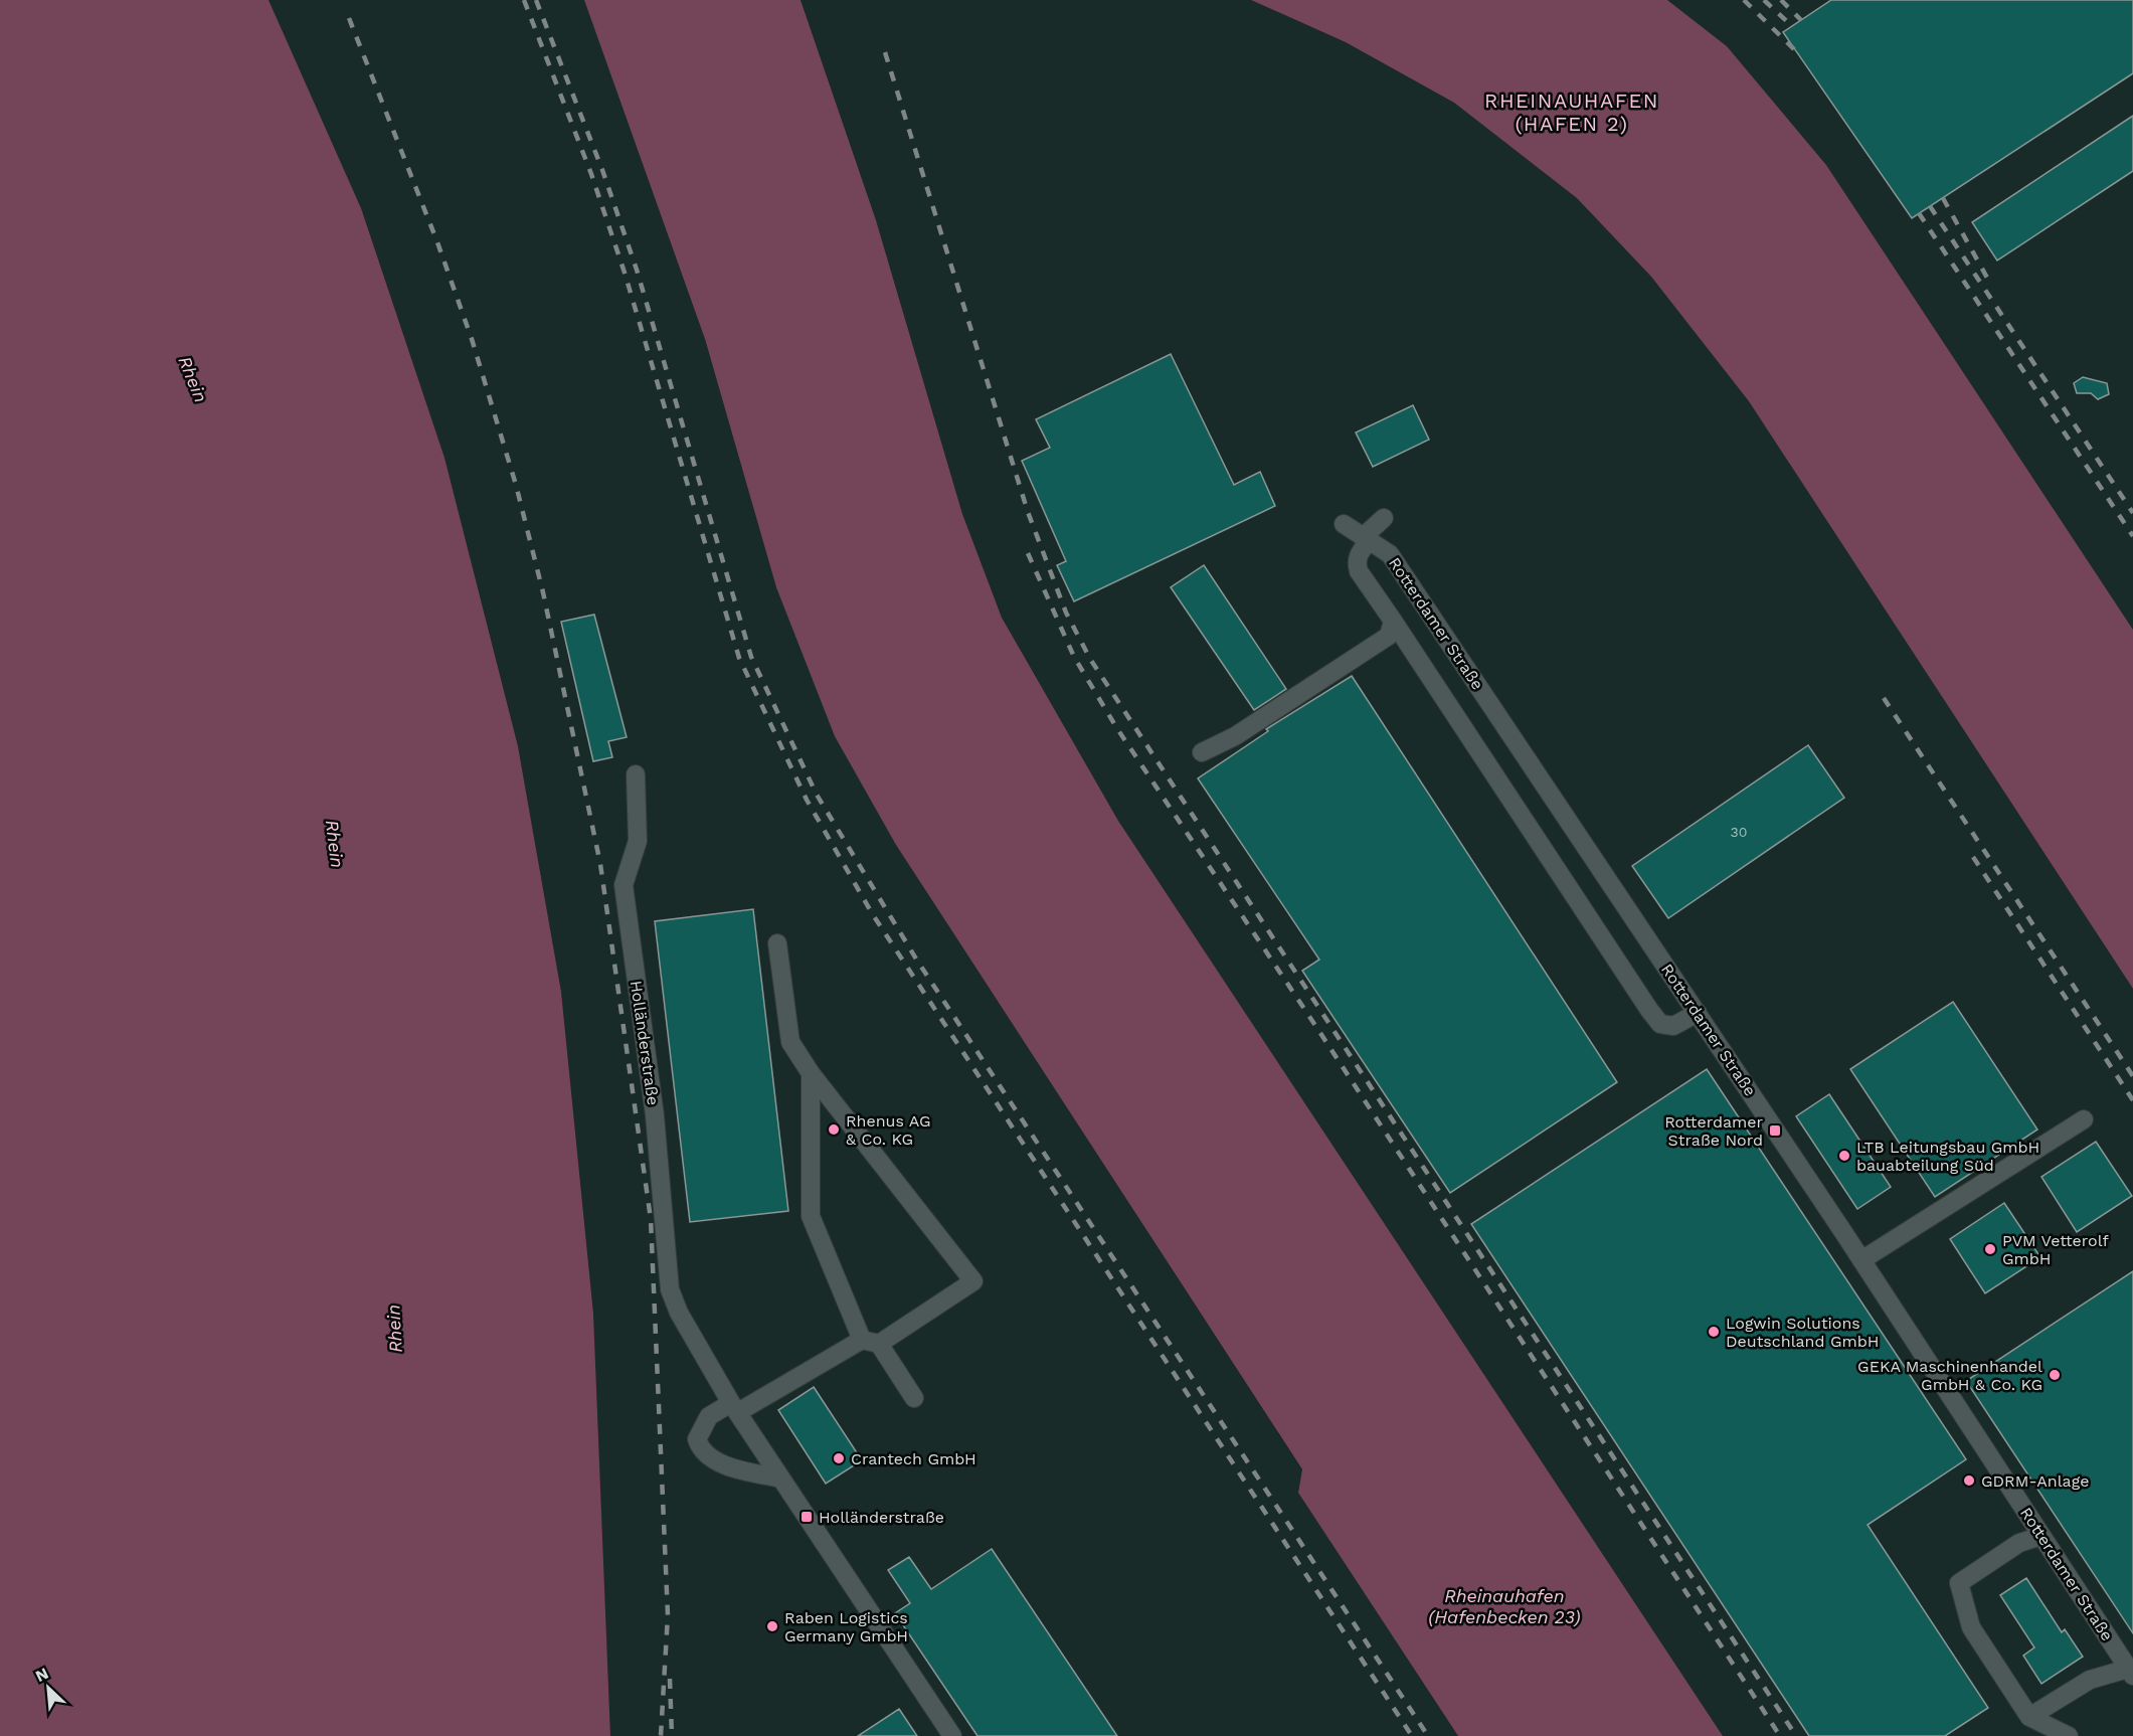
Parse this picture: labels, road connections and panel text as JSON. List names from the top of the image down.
{
  "streets": {
    "street": ["Rotterdamer Straße", "Holländerstraße"]
  },
  "districts": ["RHEINAUHAFEN (HAFEN 2)"],
  "water": ["Rhein", "Rheinauhafen (Hafenbecken 23)"],
  "places": {
    "other": [
      "Rhenus AG & Co. KG",
      "LTB Leitungsbau GmbH bauabteilung Süd",
      "PVM Vetterolf GmbH",
      "Logwin Solutions Deutschland GmbH",
      "GEKA Maschinenhandel GmbH & Co. KG",
      "Crantech GmbH",
      "GDRM-Anlage",
      "Raben Logistics Germany GmbH"
    ],
    "transit": ["Rotterdamer Straße Nord", "Holländerstraße"]
  },
  "house_numbers": ["30"],
  "north": "top left"
}
